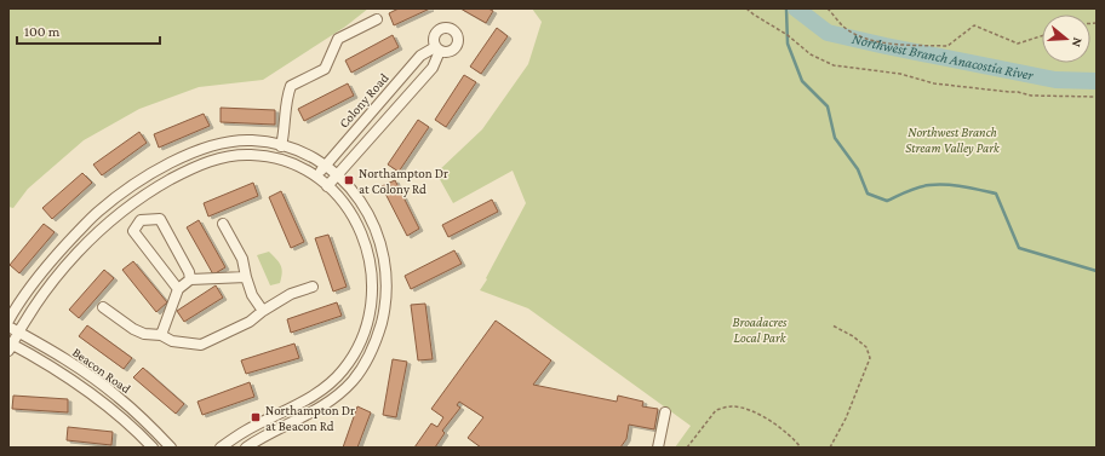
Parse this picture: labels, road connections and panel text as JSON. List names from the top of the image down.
{
  "streets": {
    "street": ["Colony Road", "Beacon Road"]
  },
  "water": ["Northwest Branch Anacostia River"],
  "parks": ["Northwest Branch Stream Valley Park", "Broadacres Local Park"],
  "places": {
    "transit": ["Northampton Dr at Colony Rd", "Northampton Dr at Beacon Rd"]
  },
  "scale_bar": "100 m",
  "north": "right"
}
